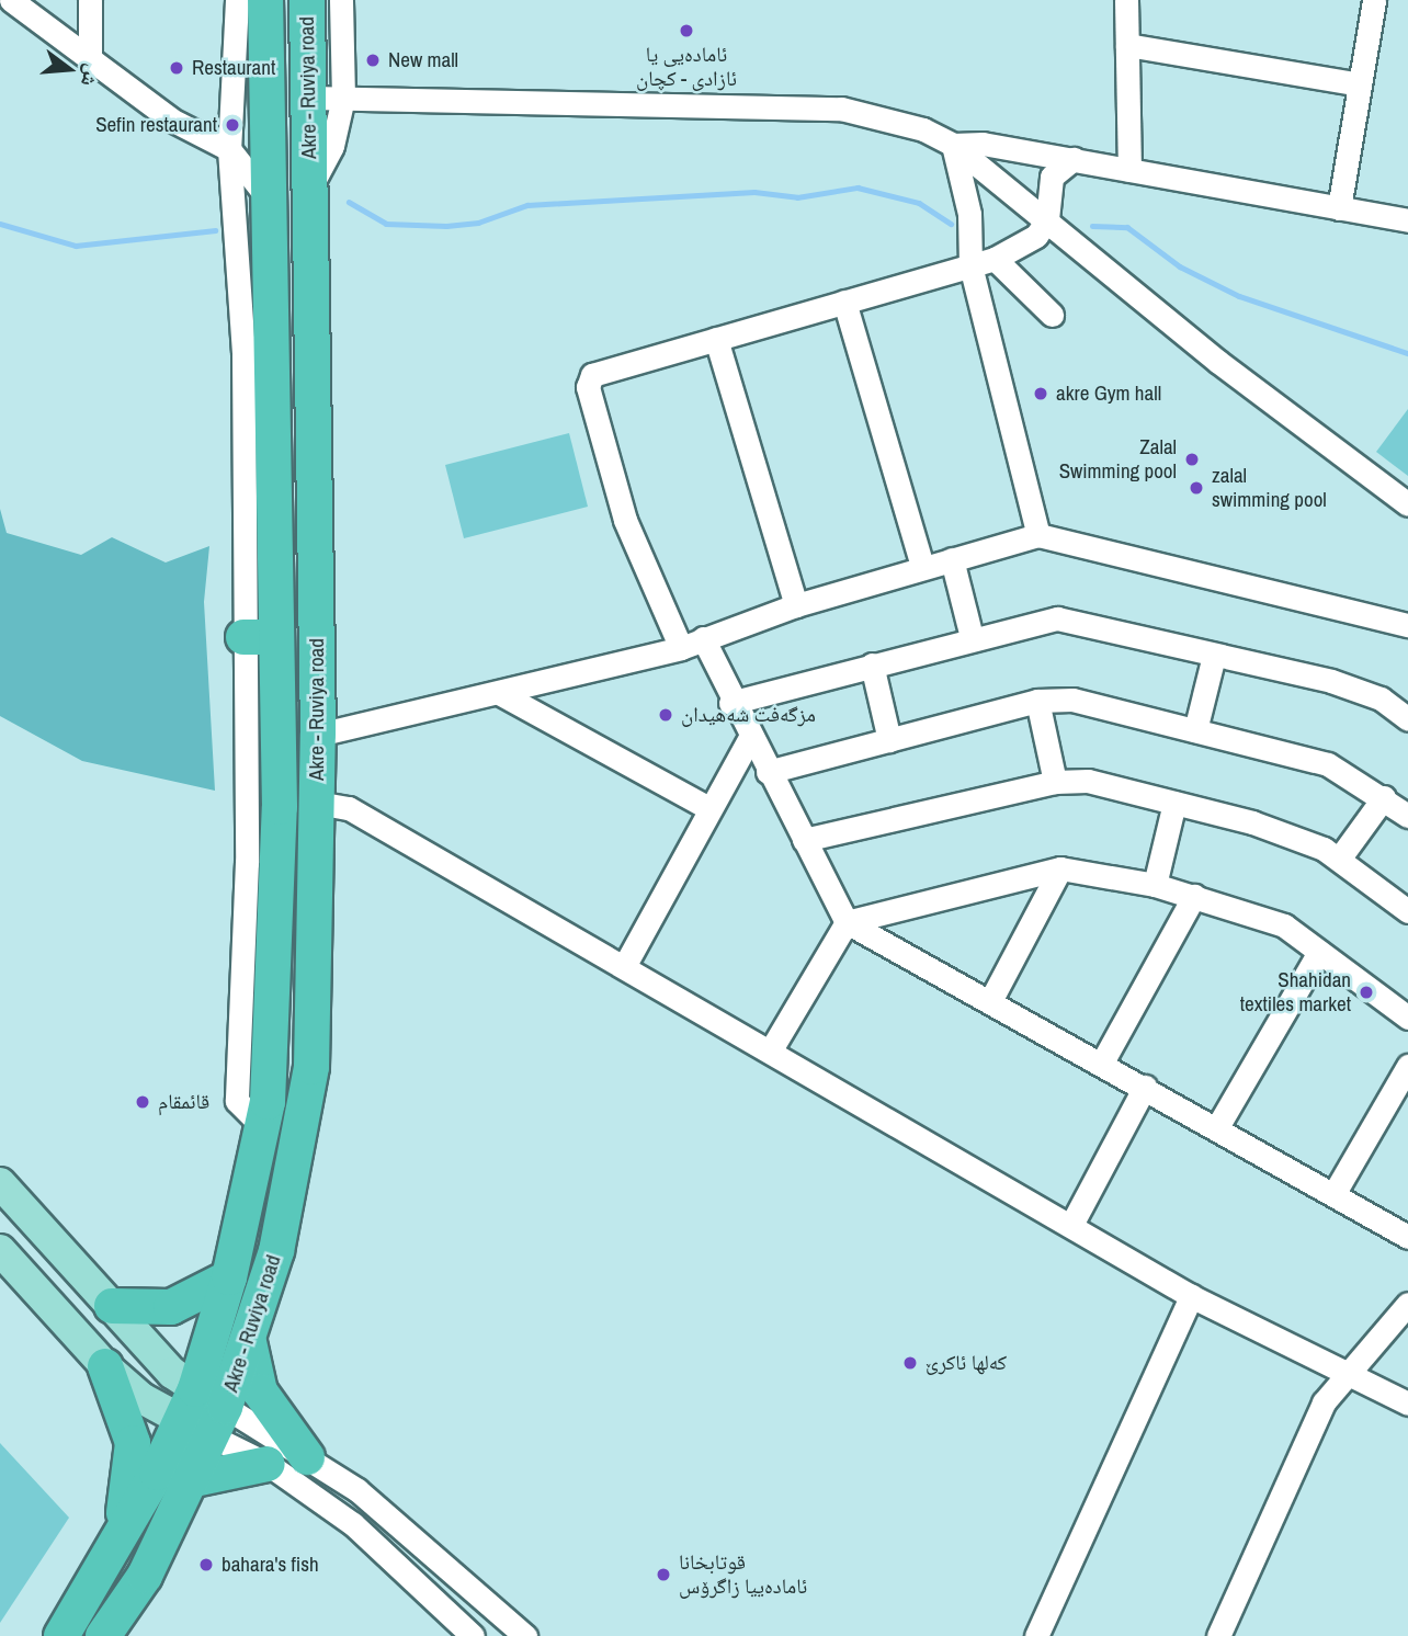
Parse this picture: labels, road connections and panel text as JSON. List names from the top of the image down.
{
  "streets": {
    "highway": ["Akre - Ruviya road"]
  },
  "places": [
    "ئامادەیی یا ئازادی - کچان",
    "New mall",
    "Restaurant",
    "Sefin restaurant",
    "akre Gym hall",
    "Zalal Swimming pool",
    "zalal swimming pool",
    "مزگەفت شه‌هيدان",
    "Shahidan textiles market",
    "قائمقام",
    "کەلها ئاکرێ",
    "bahara's fish",
    "قوتابخانا ئامادەییا زاگرۆس"
  ],
  "north": "right"
}
